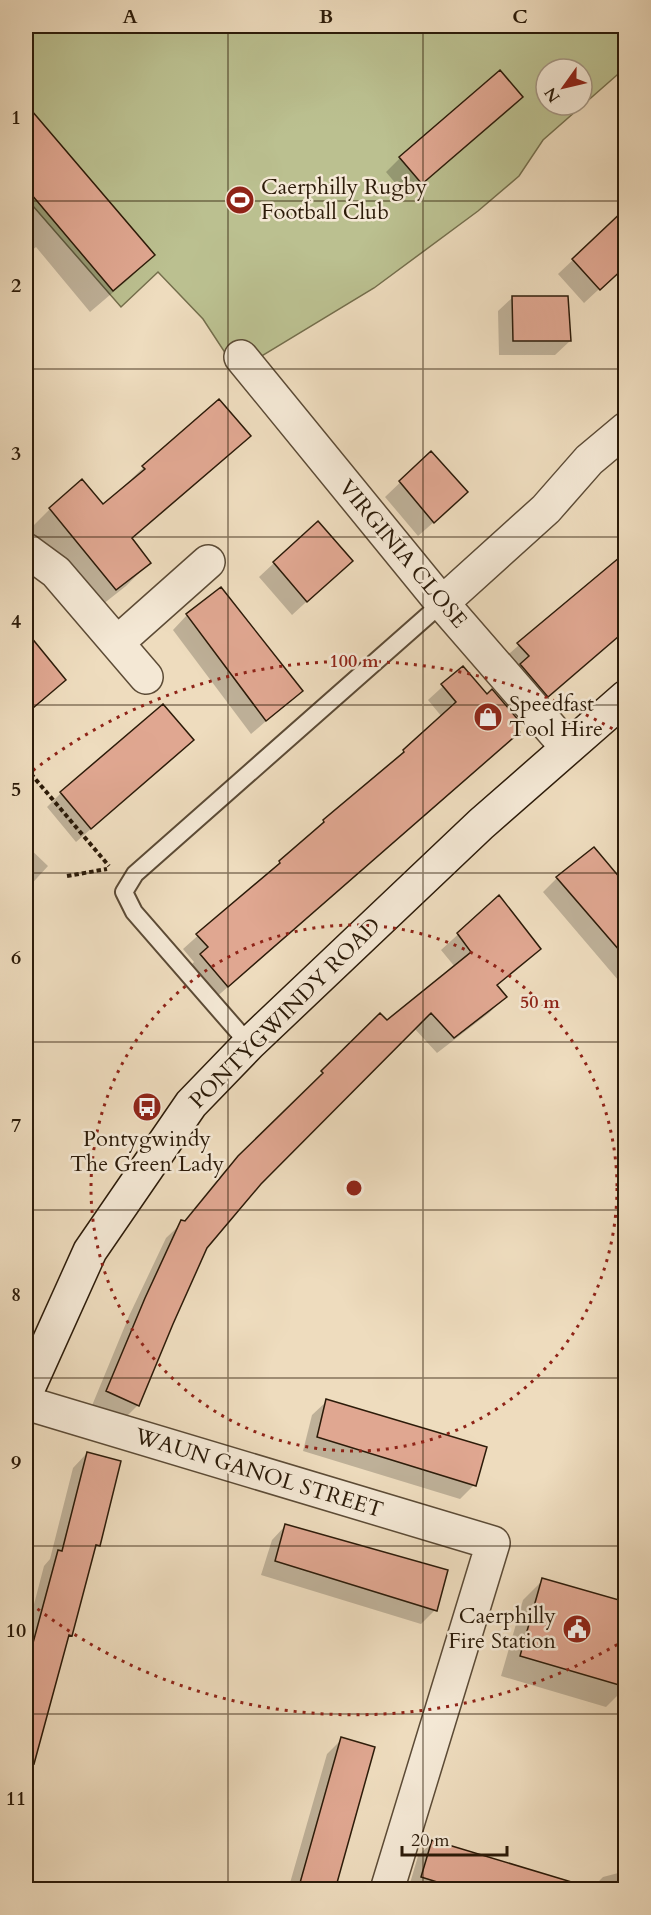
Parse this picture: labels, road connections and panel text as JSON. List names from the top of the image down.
{
  "streets": {
    "street": ["VIRGINIA CLOSE", "PONTYGWINDY ROAD", "WAUN GANOL STREET"]
  },
  "crossings": [
    ["VIRGINIA CLOSE", "PONTYGWINDY ROAD"]
  ],
  "places": {
    "sports": ["Caerphilly Rugby Football Club"],
    "shop": ["Speedfast Tool Hire"],
    "bus stop": ["Pontygwindy The Green Lady"],
    "public building": ["Caerphilly Fire Station"]
  },
  "scale_bar": "20 m",
  "north": "bottom left",
  "grid": {
    "columns": ["A", "B", "C"],
    "rows": [
      "1",
      "2",
      "3",
      "4",
      "5",
      "6",
      "7",
      "8",
      "9",
      "10",
      "11"
    ]
  },
  "rings": ["100 m", "50 m"]
}
